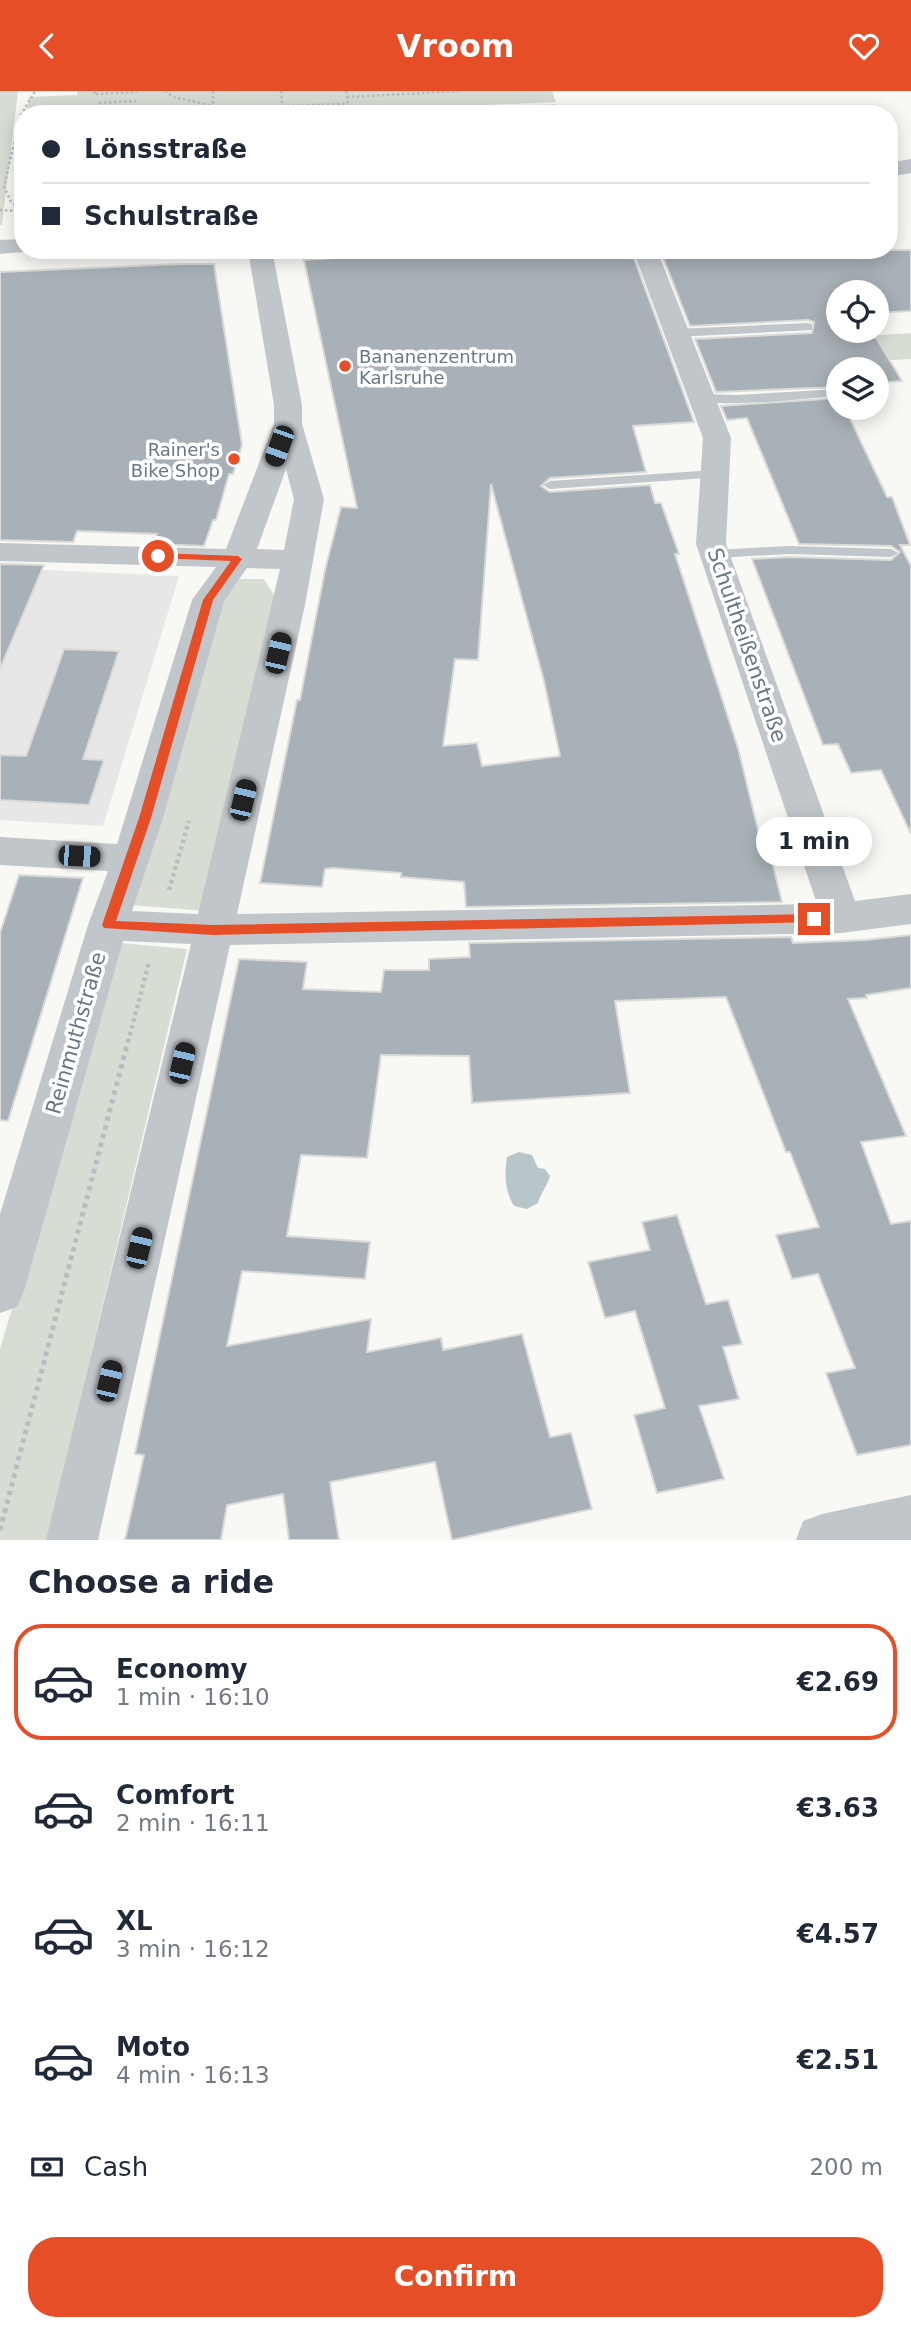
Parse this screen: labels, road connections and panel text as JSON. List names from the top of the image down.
{
  "streets": {
    "street": ["Schultheißenstraße", "Reinmuthstraße"]
  },
  "places": ["Bananenzentrum Karlsruhe", "Rainer's Bike Shop"],
  "page": {
    "header": "Vroom",
    "banner": ["Lönsstraße", "Schulstraße"],
    "bubble": "1 min",
    "heading": "Choose a ride",
    "list": [
      {
        "name": "Economy",
        "note": "1 min · 16:10",
        "value": "€2.69"
      },
      {
        "name": "Comfort",
        "note": "2 min · 16:11",
        "value": "€3.63"
      },
      {
        "name": "XL",
        "note": "3 min · 16:12",
        "value": "€4.57"
      },
      {
        "name": "Moto",
        "note": "4 min · 16:13",
        "value": "€2.51"
      }
    ],
    "pay": ["Cash", "200 m"],
    "buttons": "Confirm"
  }
}
